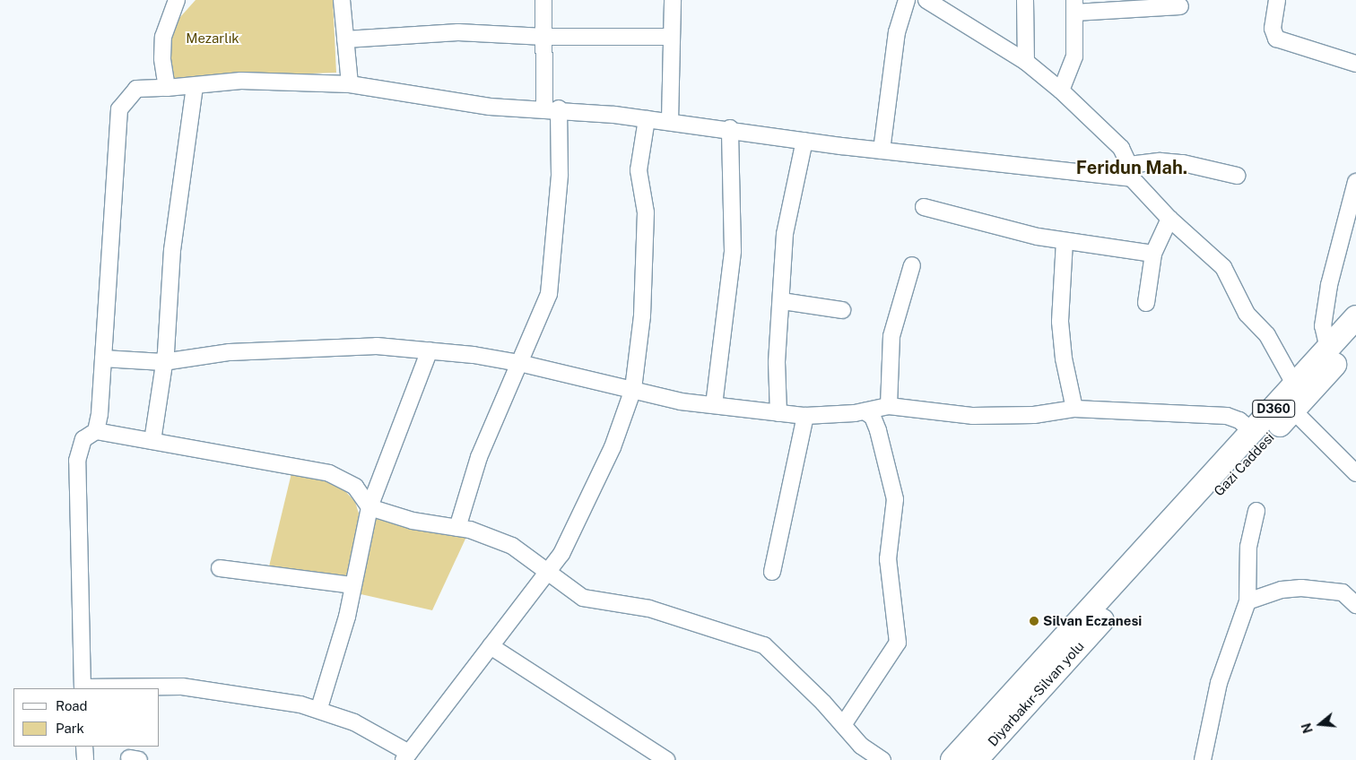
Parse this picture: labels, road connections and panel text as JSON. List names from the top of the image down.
{
  "streets": {
    "highway": ["D360", "Gazi Caddesi", "Diyarbakır-Silvan yolu"]
  },
  "crossings": [
    ["Gazi Caddesi", "Diyarbakır-Silvan yolu"]
  ],
  "districts": ["Feridun Mah."],
  "parks": ["Mezarlık"],
  "places": ["Silvan Eczanesi"],
  "legend": ["Road", "Park"],
  "north": "left"
}
